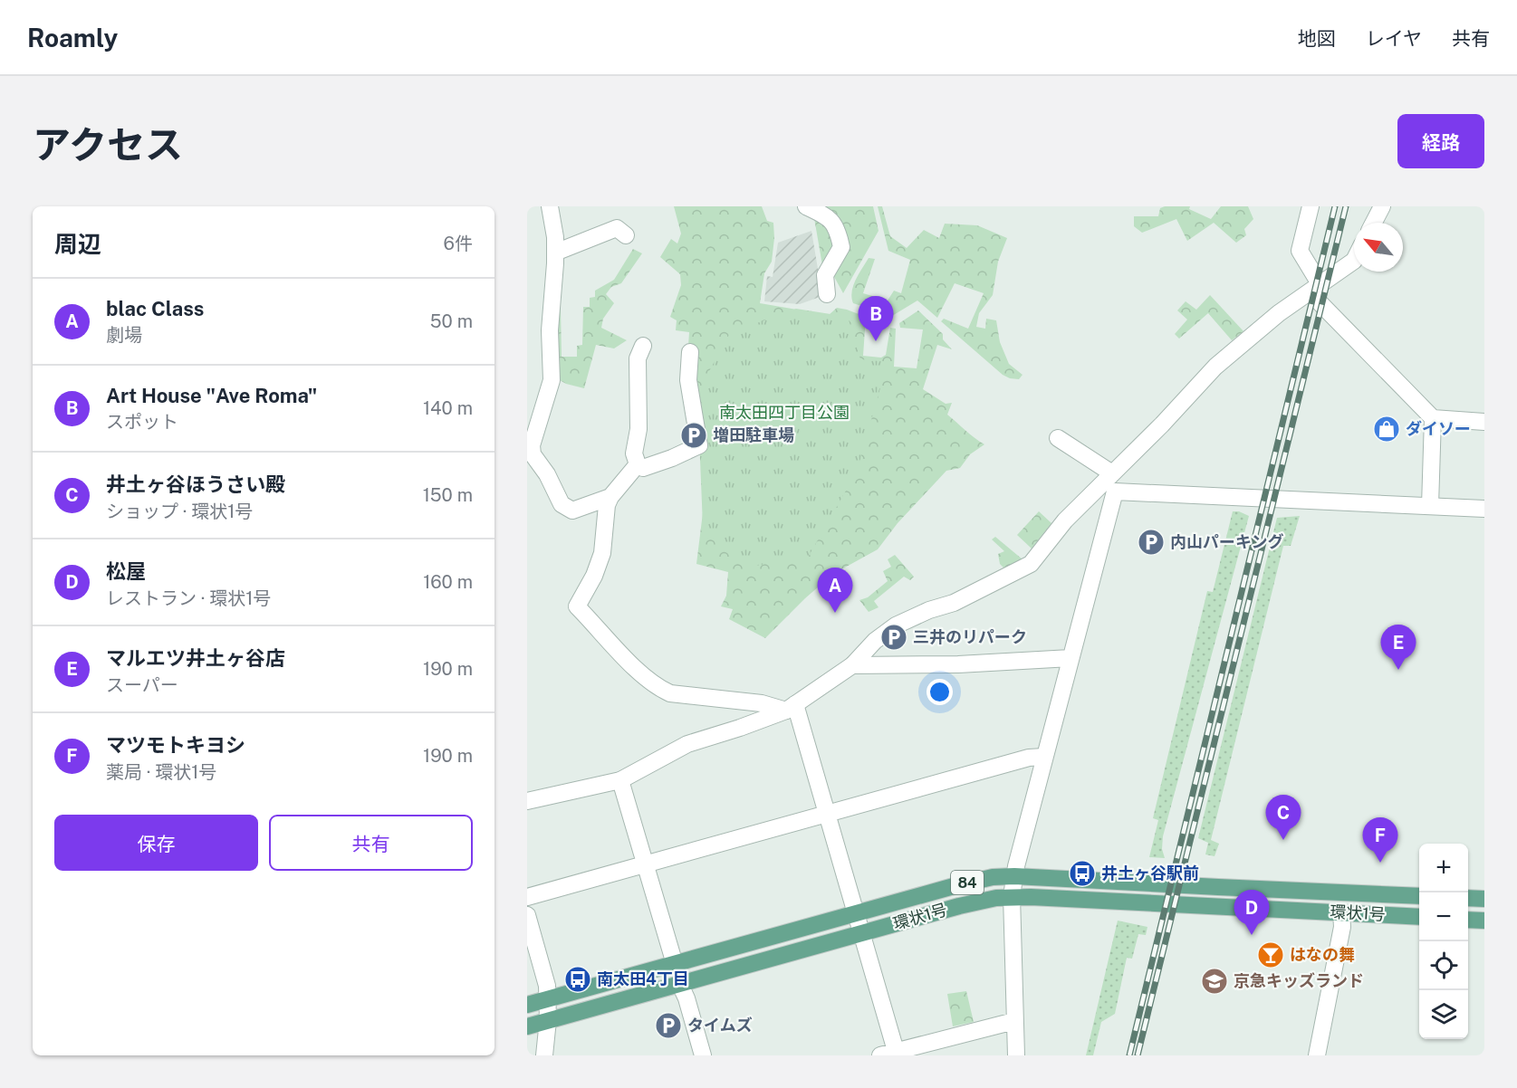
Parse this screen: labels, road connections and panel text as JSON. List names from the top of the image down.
{
  "streets": {
    "main road": ["84", "環状1号"]
  },
  "parks": ["南太田四丁目公園"],
  "places": {
    "shop": ["ダイソー"],
    "parking": [
      "増田駐車場",
      "内山パーキング",
      "三井のリパーク",
      "タイムズ"
    ],
    "bus stop": ["井土ヶ谷駅前", "南太田4丁目"],
    "bar": ["はなの舞"],
    "school or university": ["京急キッズランド"]
  },
  "north": "top left",
  "page": {
    "header": "Roamly",
    "nav": ["地図", "レイヤ", "共有"],
    "title": "アクセス",
    "buttons": [
      "経路",
      ["保存", "共有"]
    ],
    "heading": ["周辺", "6件"],
    "list": [
      {
        "mark": "A",
        "name": "blac Class",
        "note": "劇場",
        "value": "50 m"
      },
      {
        "mark": "B",
        "name": "Art House \"Ave Roma\"",
        "note": "スポット",
        "value": "140 m"
      },
      {
        "mark": "C",
        "name": "井土ヶ谷ほうさい殿",
        "note": "ショップ · 環状1号",
        "value": "150 m"
      },
      {
        "mark": "D",
        "name": "松屋",
        "note": "レストラン · 環状1号",
        "value": "160 m"
      },
      {
        "mark": "E",
        "name": "マルエツ井土ヶ谷店",
        "note": "スーパー",
        "value": "190 m"
      },
      {
        "mark": "F",
        "name": "マツモトキヨシ",
        "note": "薬局 · 環状1号",
        "value": "190 m"
      }
    ],
    "pins": [
      "B",
      "A",
      "E",
      "C",
      "F",
      "D"
    ],
    "map_buttons": ["+", "−"]
  }
}
